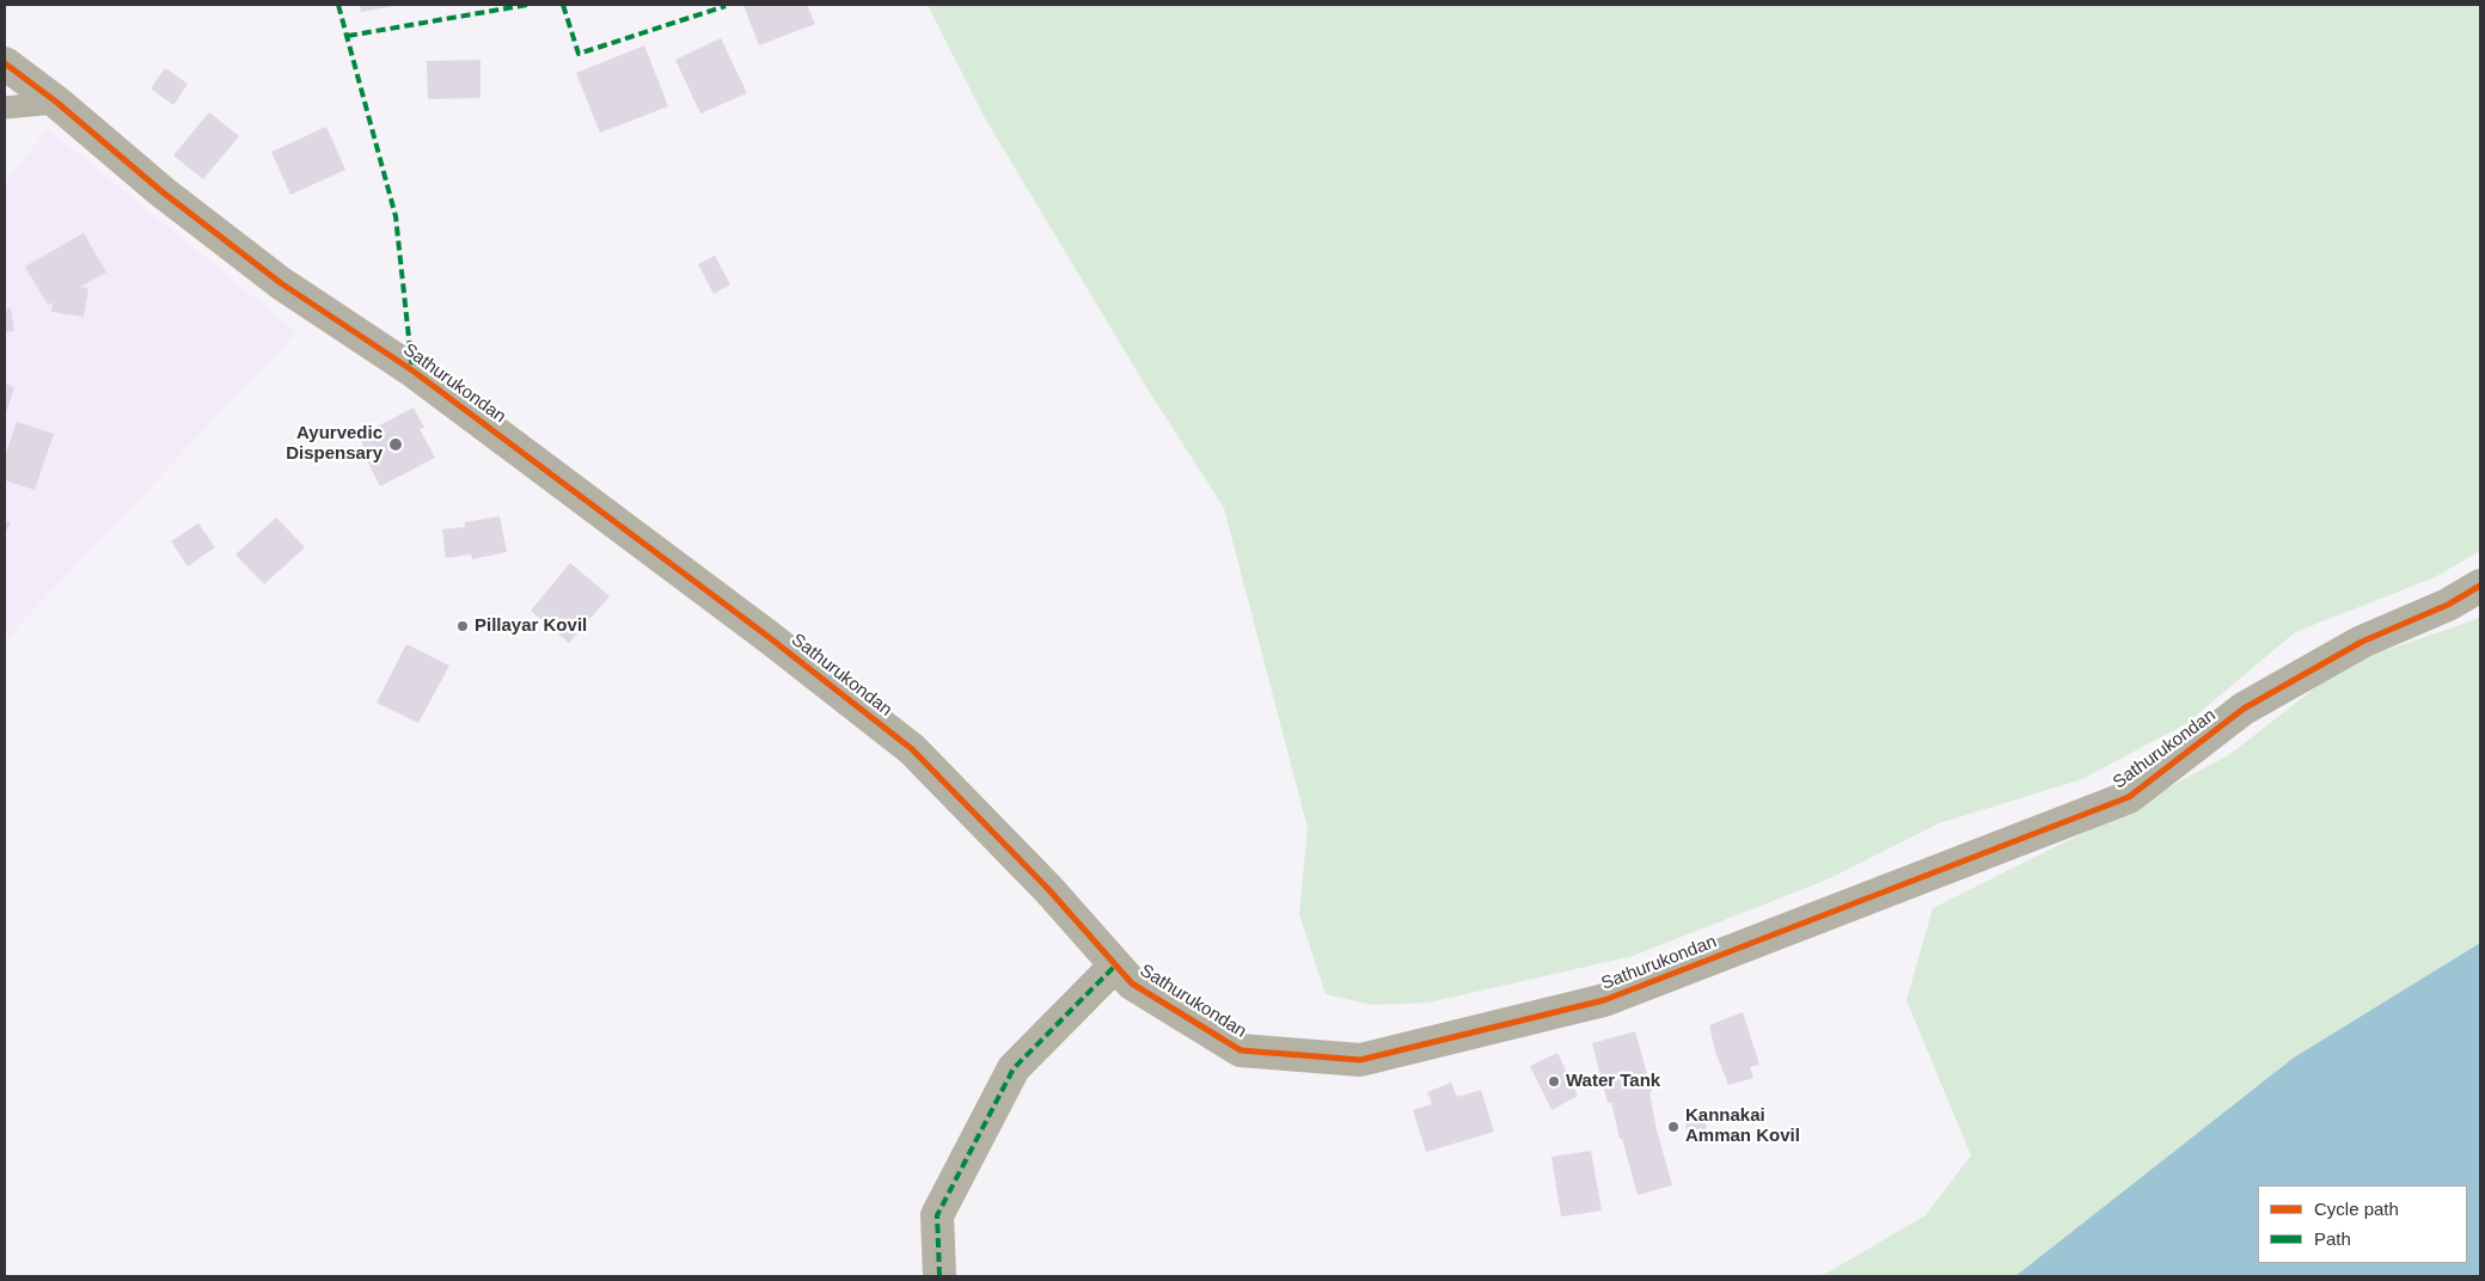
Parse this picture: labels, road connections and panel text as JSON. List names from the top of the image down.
{
  "streets": {
    "street": ["Sathurukondan"]
  },
  "places": [
    "Ayurvedic Dispensary",
    "Pillayar Kovil",
    "Water Tank",
    "Kannakai Amman Kovil"
  ],
  "legend": ["Cycle path", "Path"]
}
